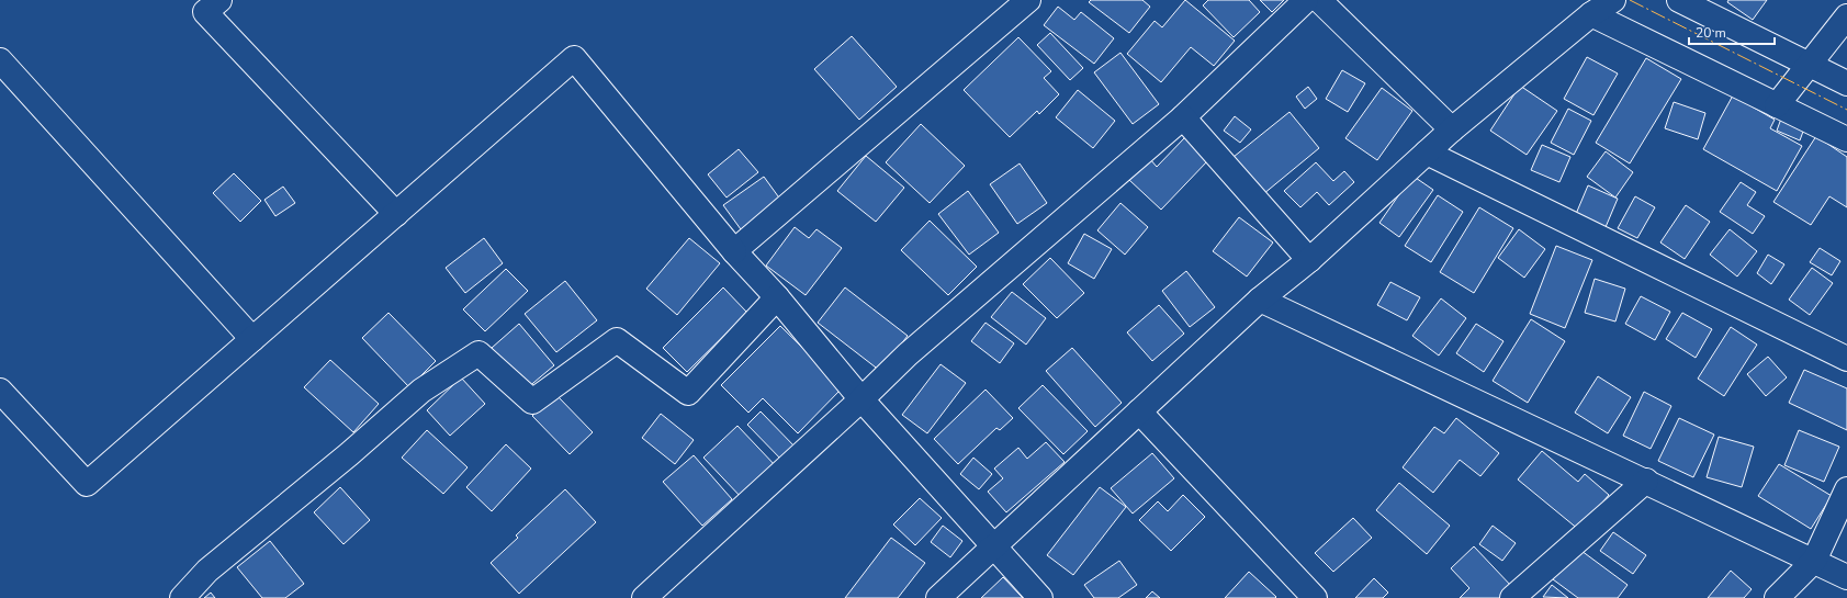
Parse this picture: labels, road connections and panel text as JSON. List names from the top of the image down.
{
  "scale_bar": "20 m"
}
